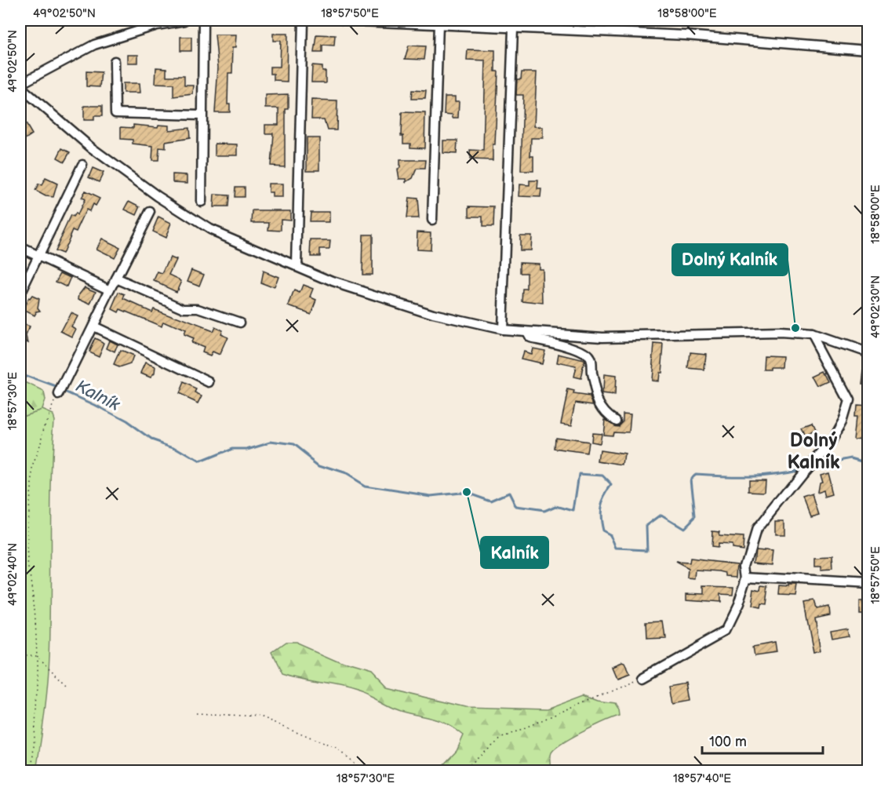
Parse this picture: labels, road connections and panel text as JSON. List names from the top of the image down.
{
  "districts": ["Dolný Kalník"],
  "water": ["Kalník"],
  "places": ["Dolný Kalník", "Kalník"],
  "scale_bar": "100 m",
  "coordinates": [
    "49°02'50\"N",
    "18°57'50\"E",
    "18°58'00\"E",
    "49°02'30\"N",
    "18°57'30\"E",
    "49°02'40\"N",
    "18°57'40\"E"
  ]
}
